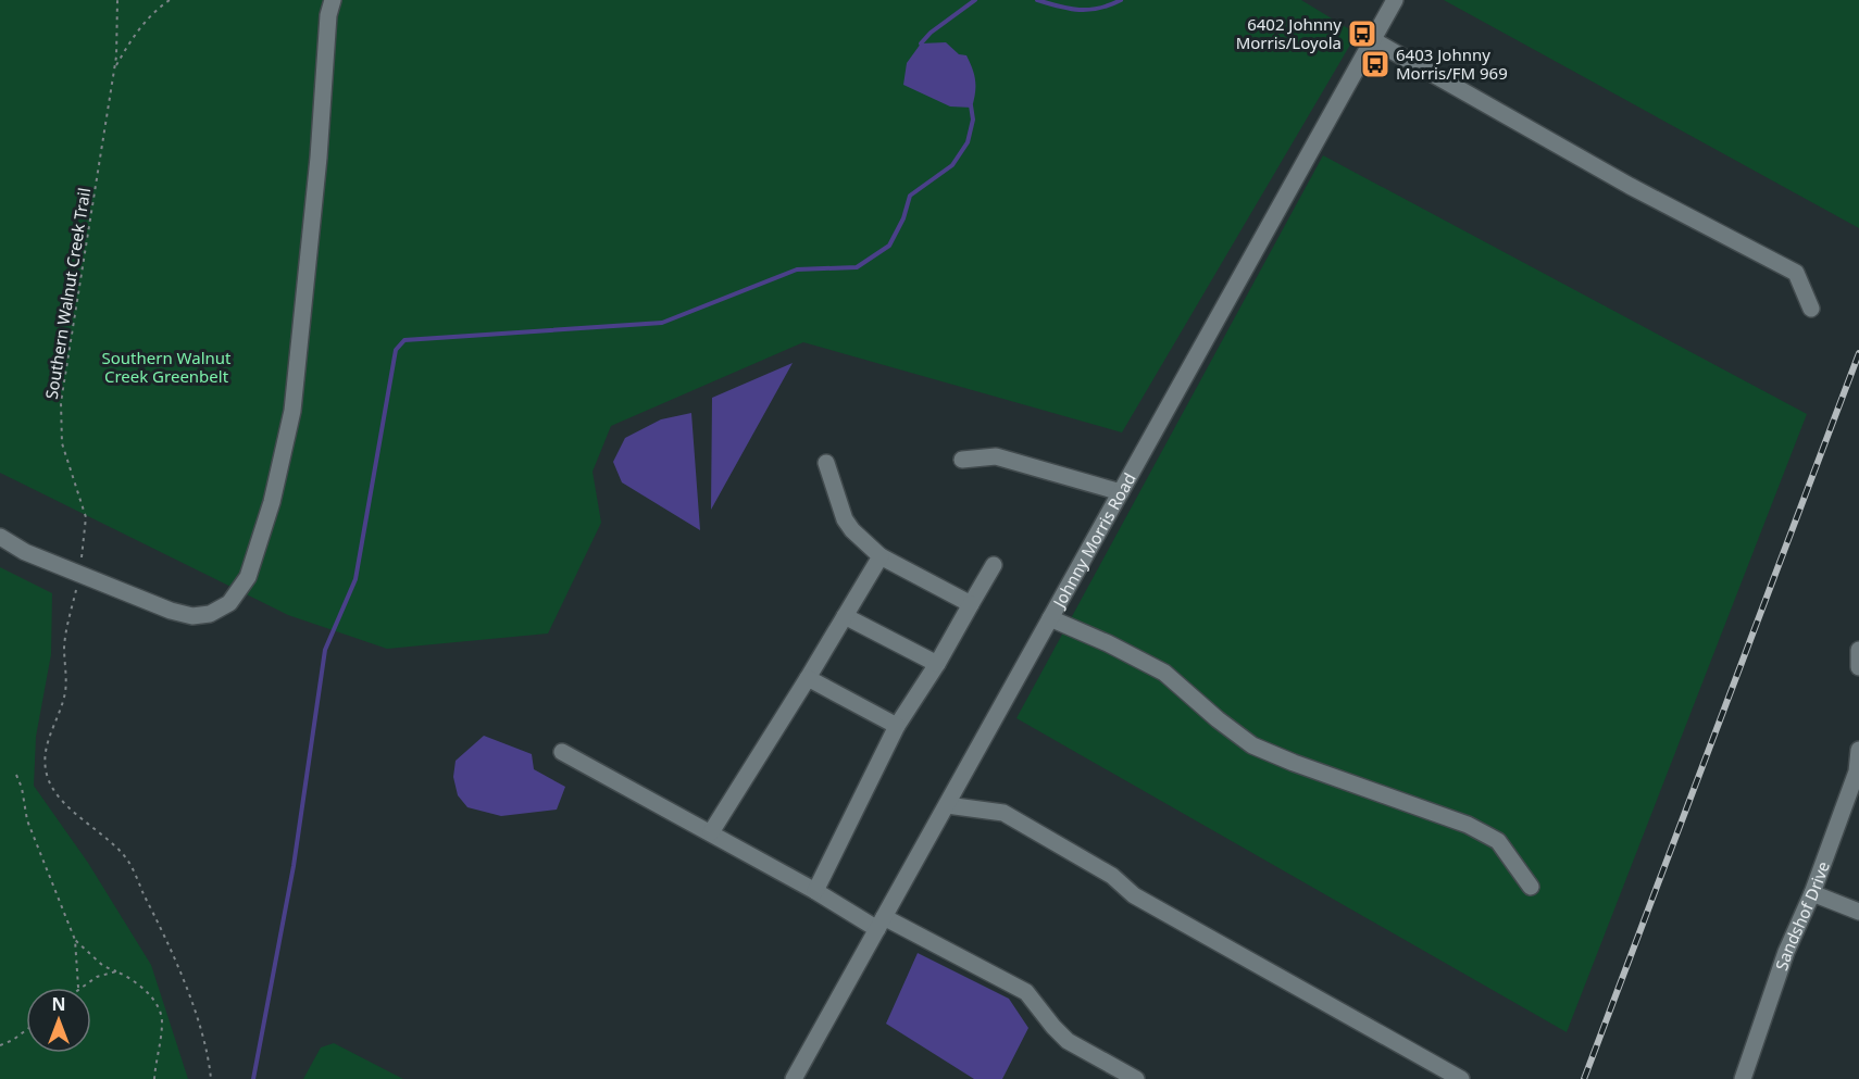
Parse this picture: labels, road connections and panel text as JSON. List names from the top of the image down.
{
  "streets": {
    "street": ["Johnny Morris Road", "Sandshof Drive"],
    "path": ["Southern Walnut Creek Trail"]
  },
  "parks": ["Southern Walnut Creek Greenbelt"],
  "places": {
    "bus stop": ["6402 Johnny Morris/Loyola", "6403 Johnny Morris/FM 969"]
  },
  "north": "top"
}
